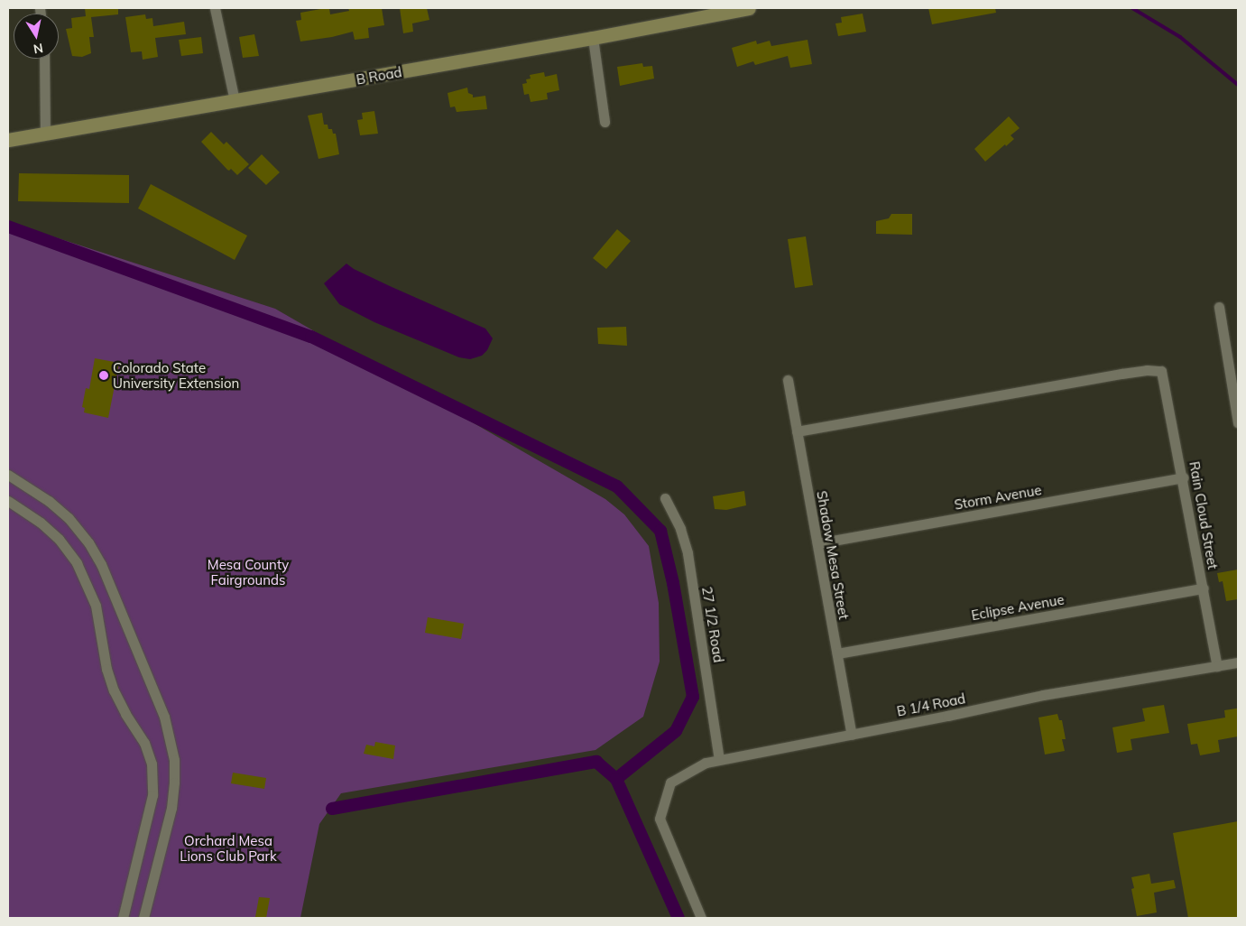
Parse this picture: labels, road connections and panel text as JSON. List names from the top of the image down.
{
  "streets": {
    "street": [
      "B Road",
      "Storm Avenue",
      "Rain Cloud Street",
      "Shadow Mesa Street",
      "Eclipse Avenue",
      "27 1/2 Road",
      "B 1/4 Road"
    ]
  },
  "crossings": [
    ["Storm Avenue", "Rain Cloud Street"],
    ["Storm Avenue", "Shadow Mesa Street"],
    ["Rain Cloud Street", "Shadow Mesa Street"],
    ["Rain Cloud Street", "Eclipse Avenue"],
    ["Rain Cloud Street", "B 1/4 Road"],
    ["Shadow Mesa Street", "Eclipse Avenue"],
    ["Shadow Mesa Street", "B 1/4 Road"],
    ["27 1/2 Road", "B 1/4 Road"]
  ],
  "parks": ["Mesa County Fairgrounds", "Orchard Mesa Lions Club Park"],
  "places": ["Colorado State University Extension"],
  "north": "bottom"
}
